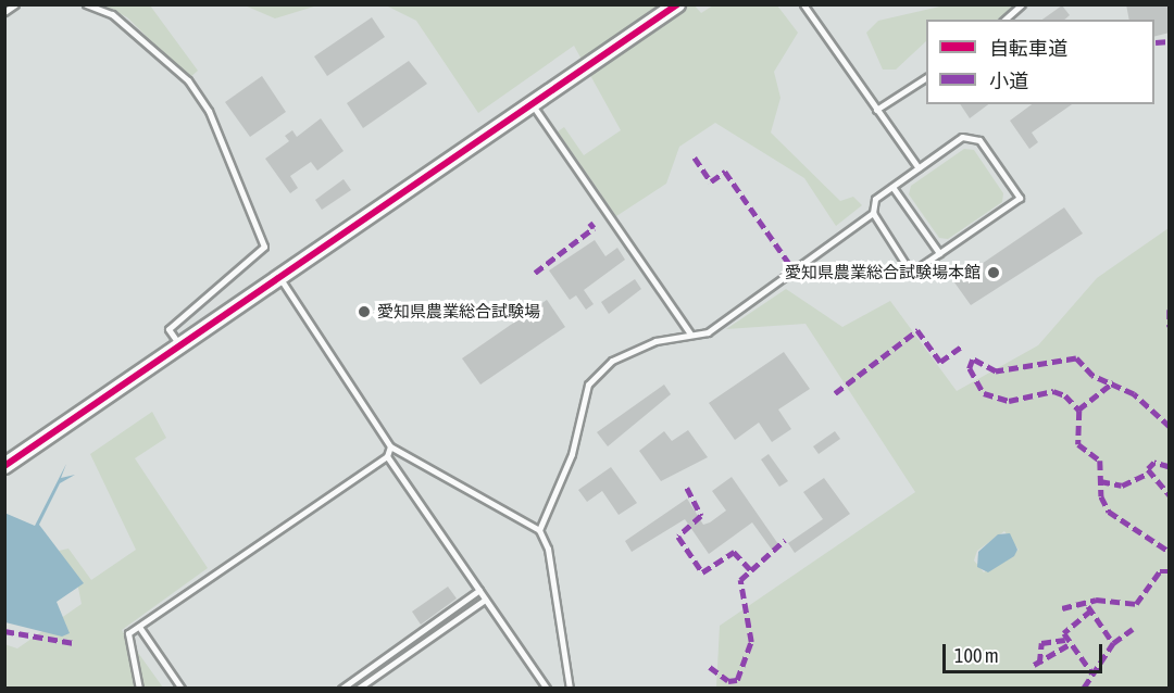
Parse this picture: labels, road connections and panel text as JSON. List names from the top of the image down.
{
  "places": ["愛知県農業総合試験場本館", "愛知県農業総合試験場"],
  "legend": ["自転車道", "小道"],
  "scale_bar": "100 m"
}
